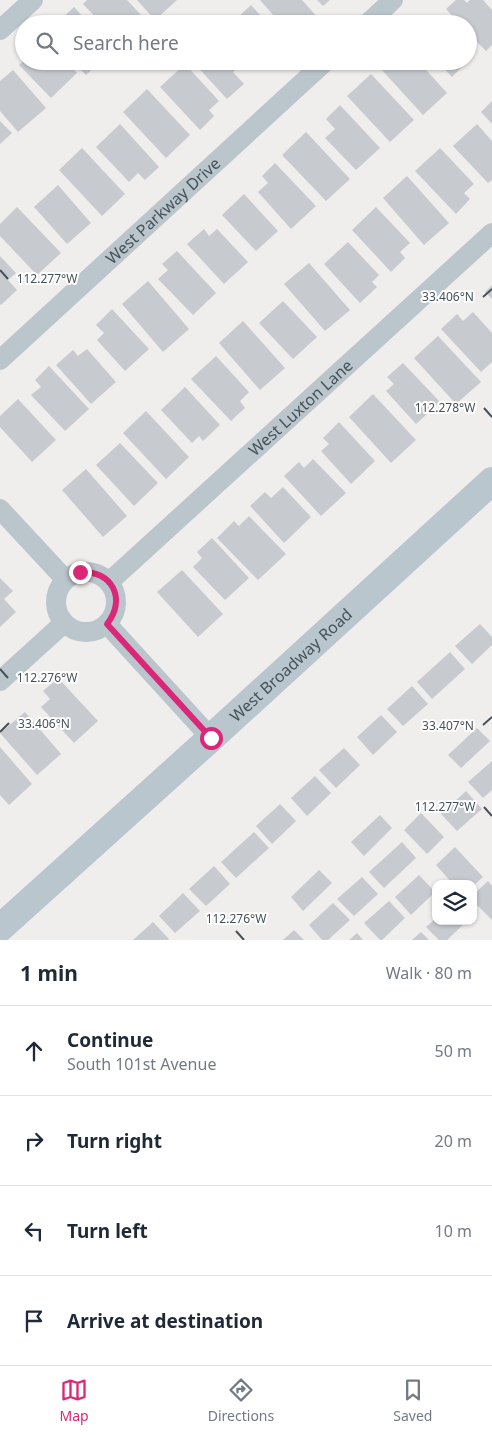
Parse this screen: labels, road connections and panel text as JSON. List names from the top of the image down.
{
  "streets": {
    "main road": ["West Broadway Road"],
    "street": ["West Parkway Drive", "West Luxton Lane"]
  },
  "page": {
    "search": "Search here",
    "heading": ["1 min", "Walk · 80 m"],
    "list": [
      ["Continue", "South 101st Avenue", "50 m"],
      ["Turn right", "20 m"],
      ["Turn left", "10 m"],
      "Arrive at destination"
    ],
    "nav": ["Map", "Directions", "Saved"]
  },
  "coordinates": [
    "112.277°W",
    "33.406°N",
    "112.278°W",
    "112.276°W",
    "33.407°N"
  ]
}
